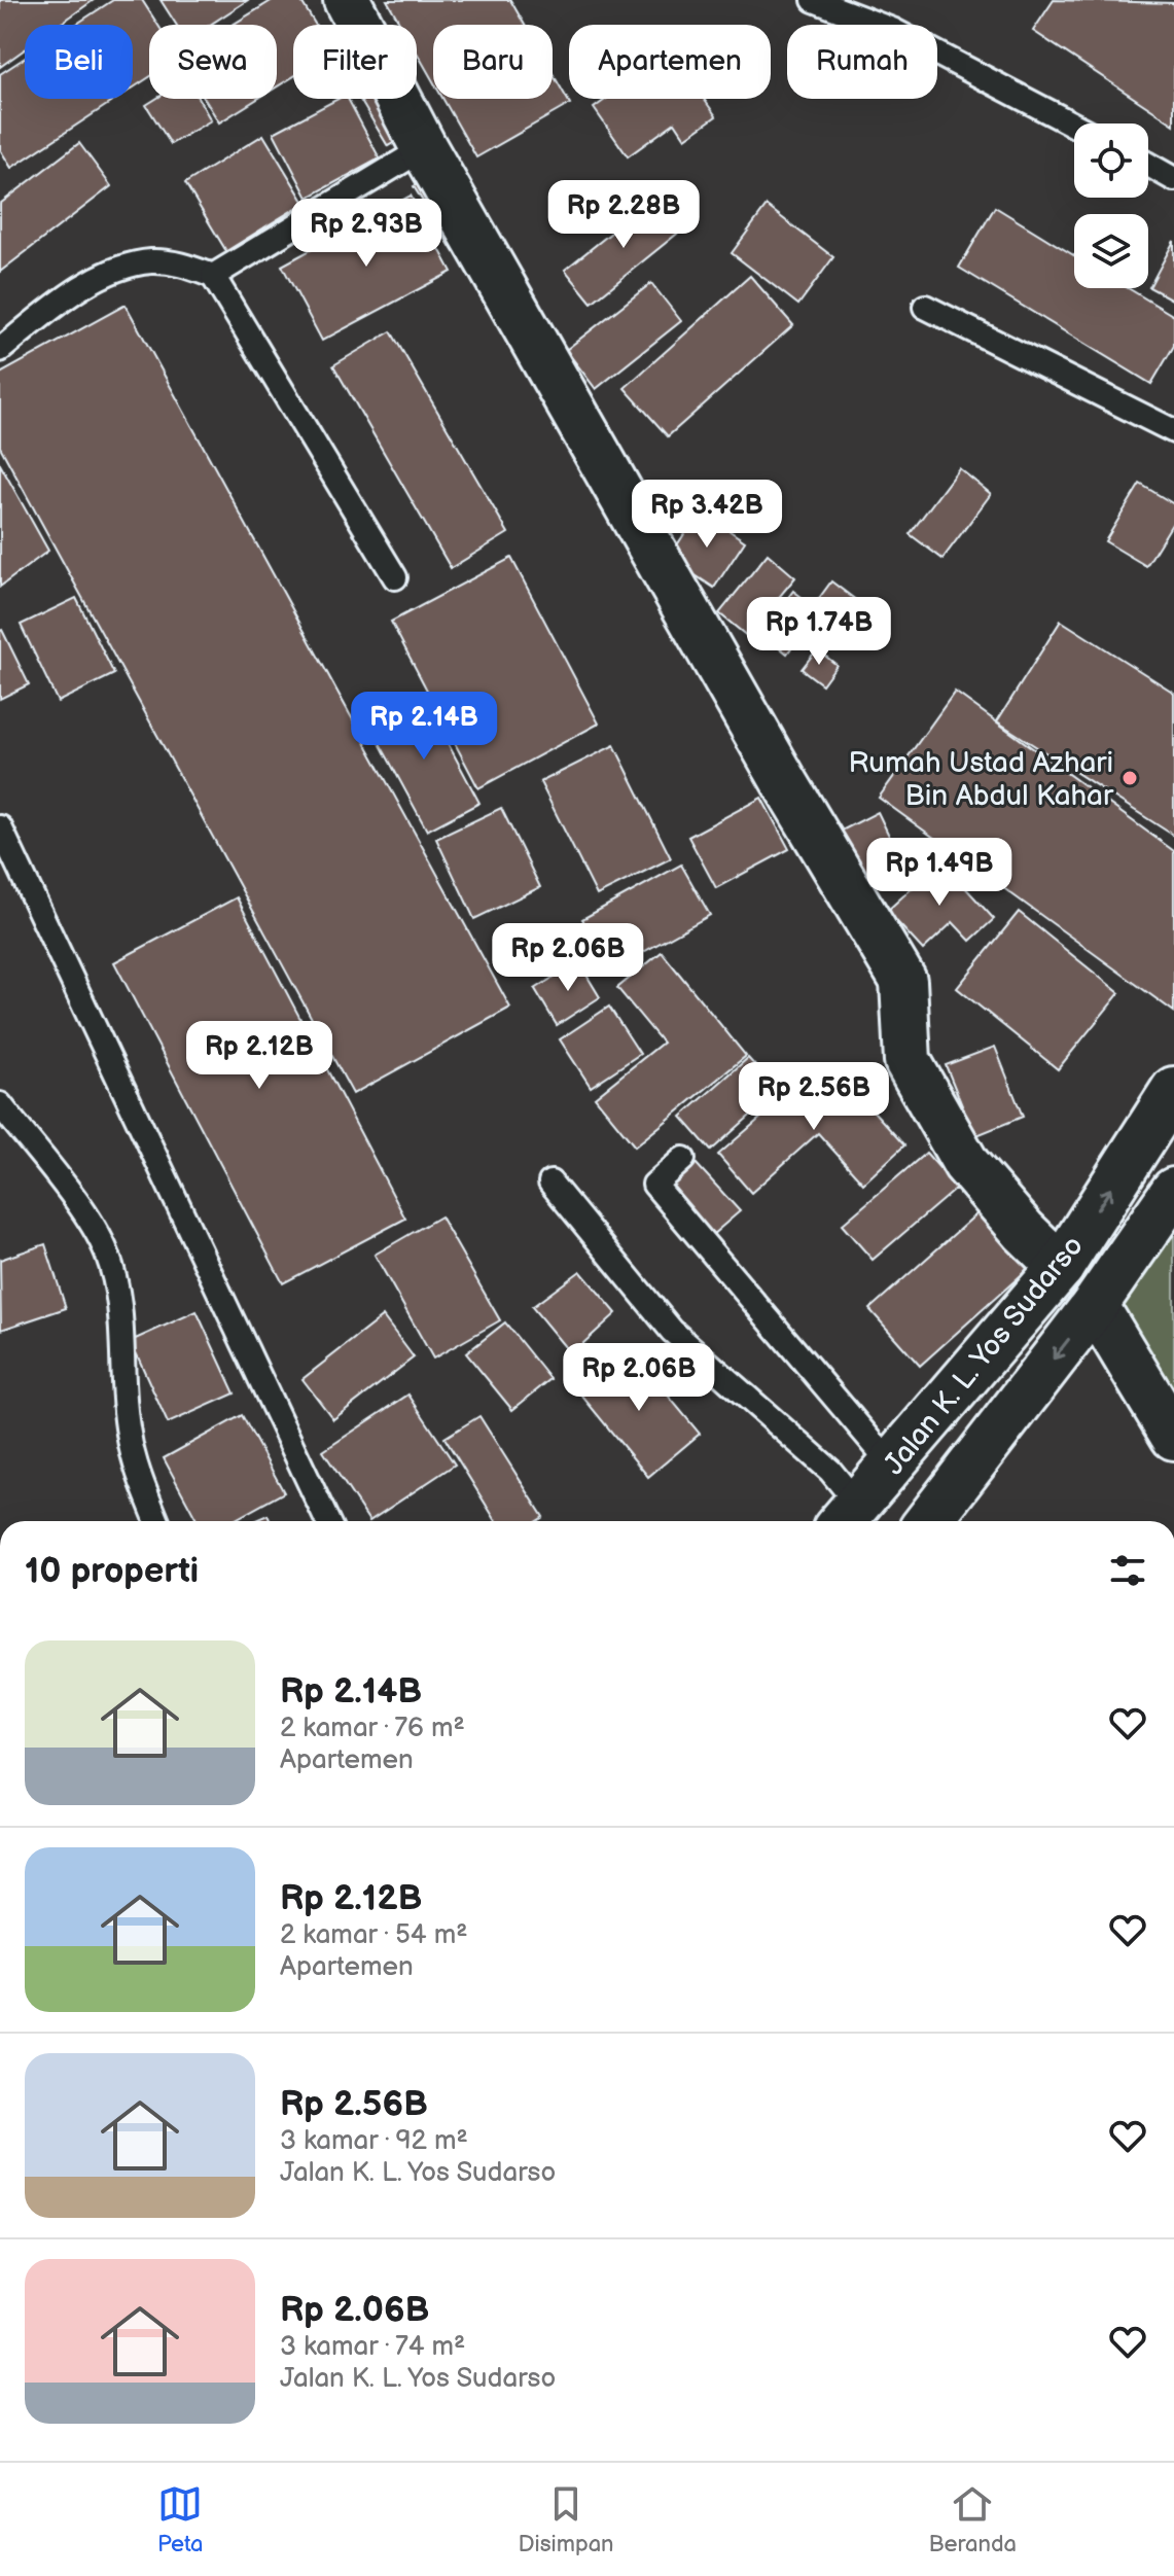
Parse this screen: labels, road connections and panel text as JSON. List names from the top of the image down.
{
  "streets": {
    "main road": ["Jalan K. L. Yos Sudarso"]
  },
  "places": ["Rumah Ustad Azhari Bin Abdul Kahar"],
  "page": {
    "chip": [
      "Beli",
      "Sewa",
      "Filter",
      "Baru",
      "Apartemen",
      "Rumah"
    ],
    "price": [
      "Rp 2.28B",
      "Rp 2.93B",
      "Rp 3.42B",
      "Rp 1.74B",
      "Rp 2.14B",
      "Rp 1.49B",
      "Rp 2.06B",
      "Rp 2.12B",
      "Rp 2.56B",
      "Rp 2.06B"
    ],
    "heading": "10 properti",
    "list": [
      {
        "name": "Rp 2.14B",
        "note": "2 kamar · 76 m² · Apartemen"
      },
      {
        "name": "Rp 2.12B",
        "note": "2 kamar · 54 m² · Apartemen"
      },
      {
        "name": "Rp 2.56B",
        "note": "3 kamar · 92 m² · Jalan K. L. Yos Sudarso"
      },
      {
        "name": "Rp 2.06B",
        "note": "3 kamar · 74 m² · Jalan K. L. Yos Sudarso"
      }
    ],
    "tabs": ["Peta", "Disimpan", "Beranda"]
  }
}
